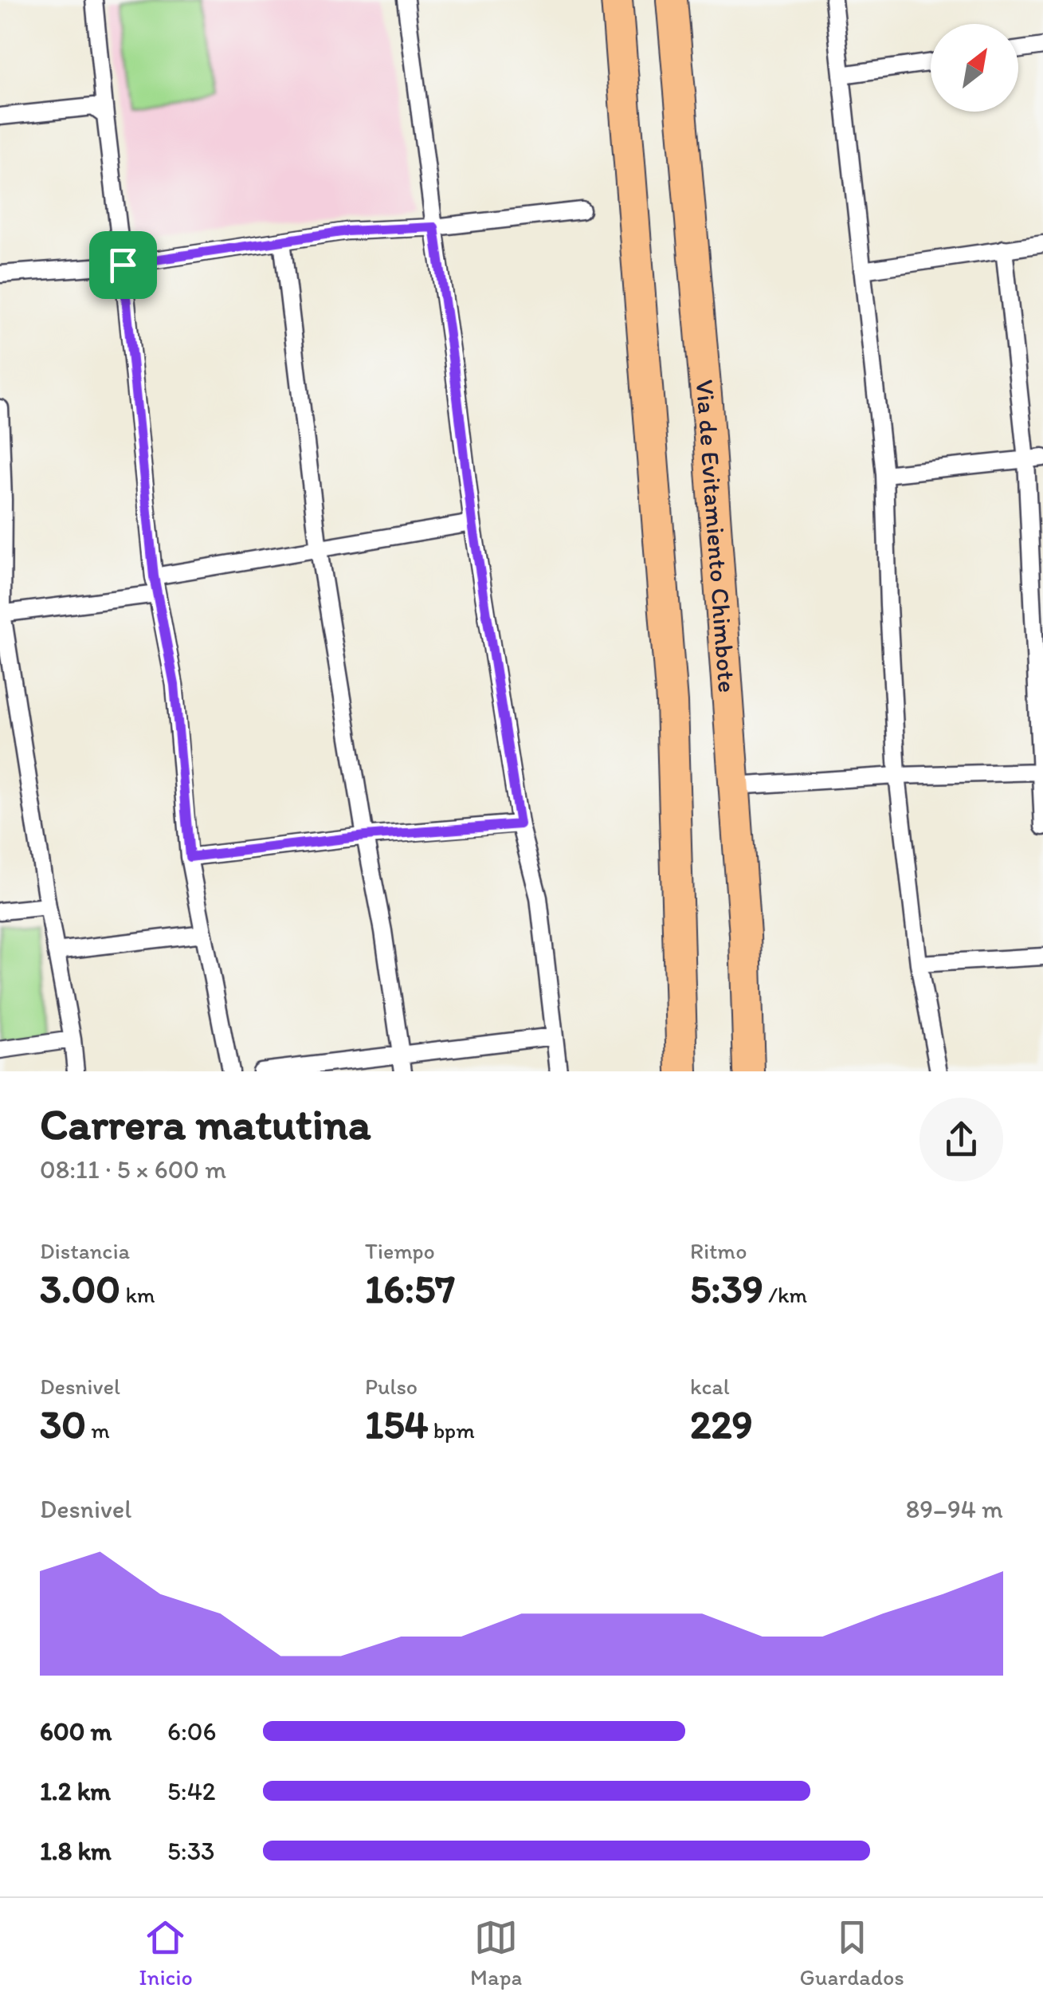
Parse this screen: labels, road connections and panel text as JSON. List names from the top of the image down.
{
  "streets": {
    "highway": ["Via de Evitamiento Chimbote"]
  },
  "north": "top right",
  "page": {
    "heading": ["Carrera matutina", "08:11 · 5 × 600 m"],
    "stats": [
      ["Distancia", "3.00 km"],
      ["Tiempo", "16:57"],
      ["Ritmo", "5:39 /km"],
      ["Desnivel", "30 m"],
      ["Pulso", "154 bpm"],
      ["kcal", "229"]
    ],
    "chart": ["Desnivel", "89–94 m"],
    "list": [
      {
        "name": "600 m",
        "note": "6:06"
      },
      {
        "name": "1.2 km",
        "note": "5:42"
      },
      {
        "name": "1.8 km",
        "note": "5:33"
      }
    ],
    "tabs": ["Inicio", "Mapa", "Guardados"]
  }
}
